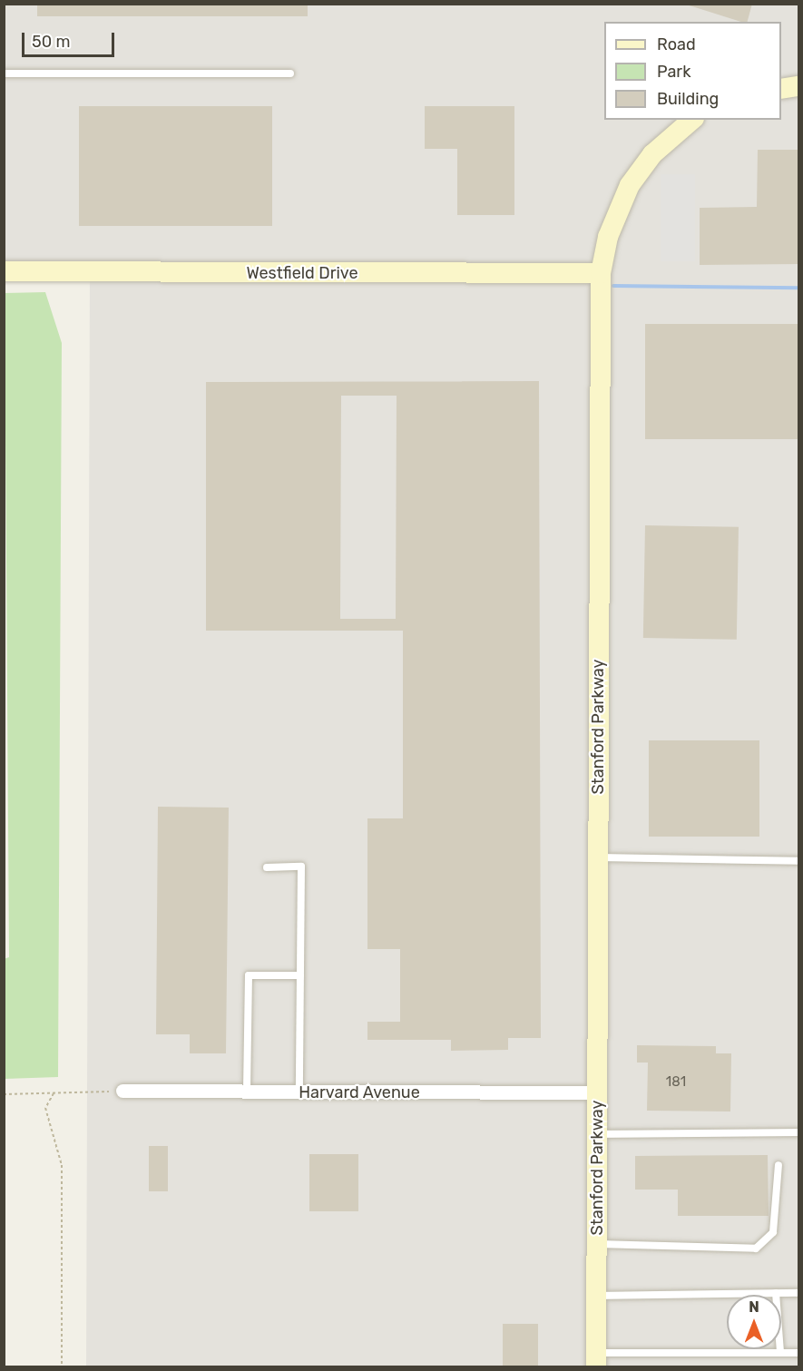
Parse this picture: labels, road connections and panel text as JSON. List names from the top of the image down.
{
  "streets": {
    "street": ["Westfield Drive", "Stanford Parkway", "Harvard Avenue"]
  },
  "crossings": [
    ["Westfield Drive", "Stanford Parkway"],
    ["Stanford Parkway", "Harvard Avenue"]
  ],
  "house_numbers": ["181"],
  "legend": ["Road", "Park", "Building"],
  "scale_bar": "50 m",
  "north": "top"
}
